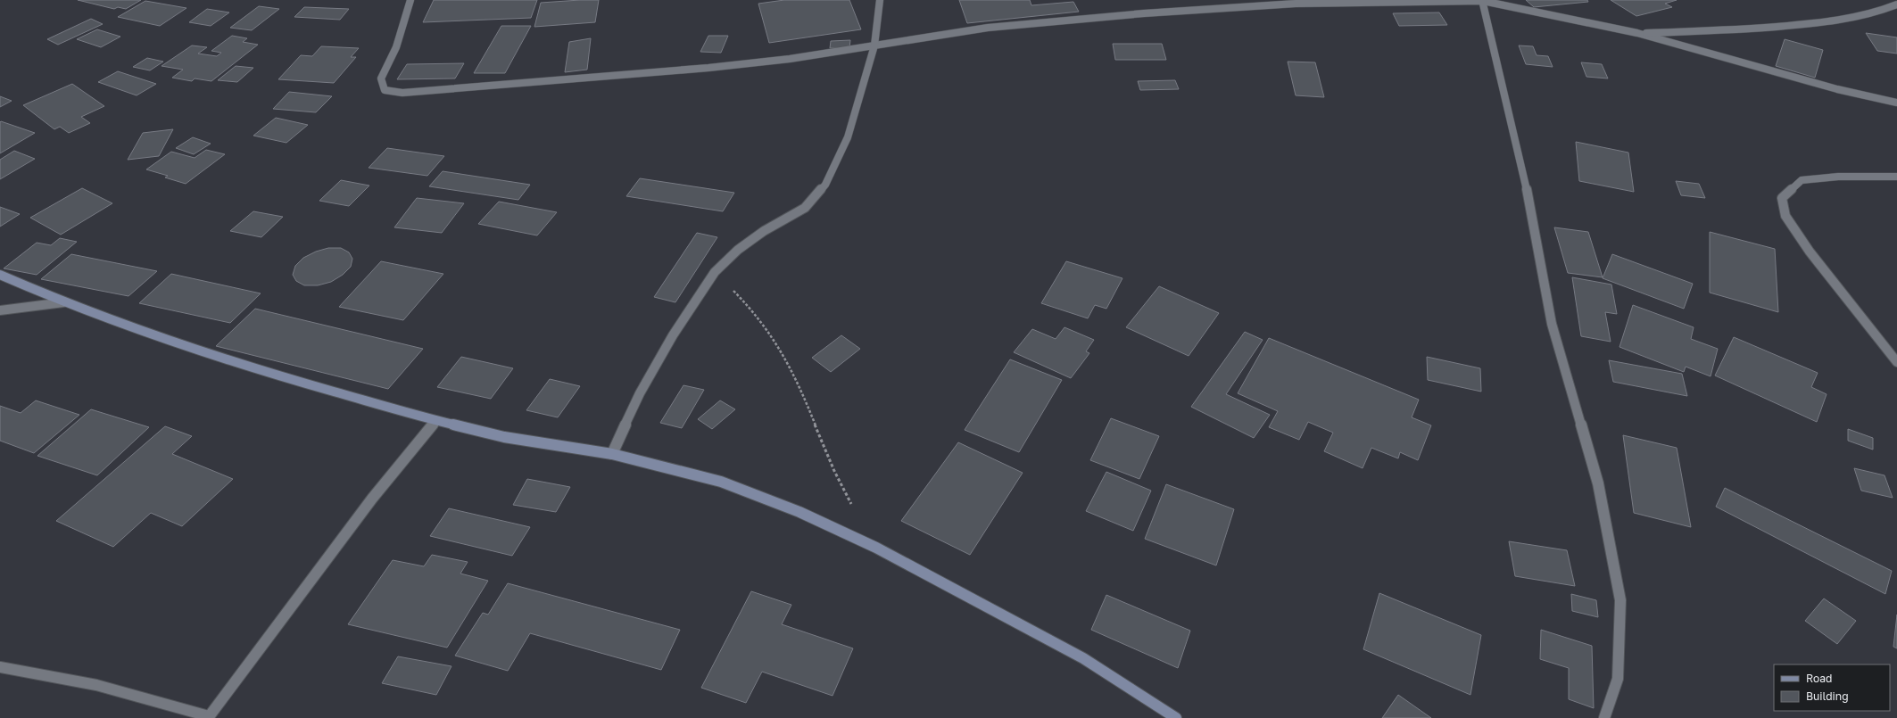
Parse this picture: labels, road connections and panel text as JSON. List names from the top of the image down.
{
  "legend": ["Road", "Building"]
}
